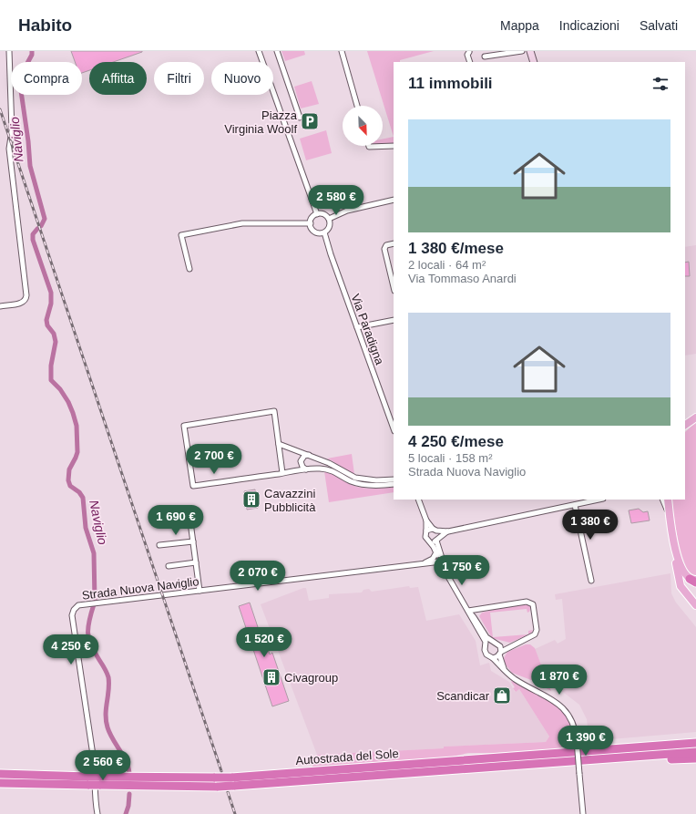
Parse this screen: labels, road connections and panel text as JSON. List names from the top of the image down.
{
  "streets": {
    "highway": ["Autostrada del Sole"],
    "street": ["Via Paradigna", "Strada Nuova Naviglio"]
  },
  "water": ["Naviglio"],
  "places": {
    "parking": ["Piazza Virginia Woolf"],
    "building": ["Cavazzini Pubblicità", "Civagroup"],
    "shop": ["Scandicar"]
  },
  "north": "bottom right",
  "page": {
    "header": "Habito",
    "nav": ["Mappa", "Indicazioni", "Salvati"],
    "chip": [
      "Compra",
      "Affitta",
      "Filtri",
      "Nuovo"
    ],
    "heading": "11 immobili",
    "list": [
      {
        "name": "1 380 €/mese",
        "note": "2 locali · 64 m² · Via Tommaso Anardi"
      },
      {
        "name": "4 250 €/mese",
        "note": "5 locali · 158 m² · Strada Nuova Naviglio"
      }
    ],
    "price": [
      "2 580 €",
      "2 700 €",
      "1 690 €",
      "1 380 €",
      "1 750 €",
      "2 070 €",
      "1 520 €",
      "4 250 €",
      "1 870 €",
      "1 390 €",
      "2 560 €"
    ]
  }
}
